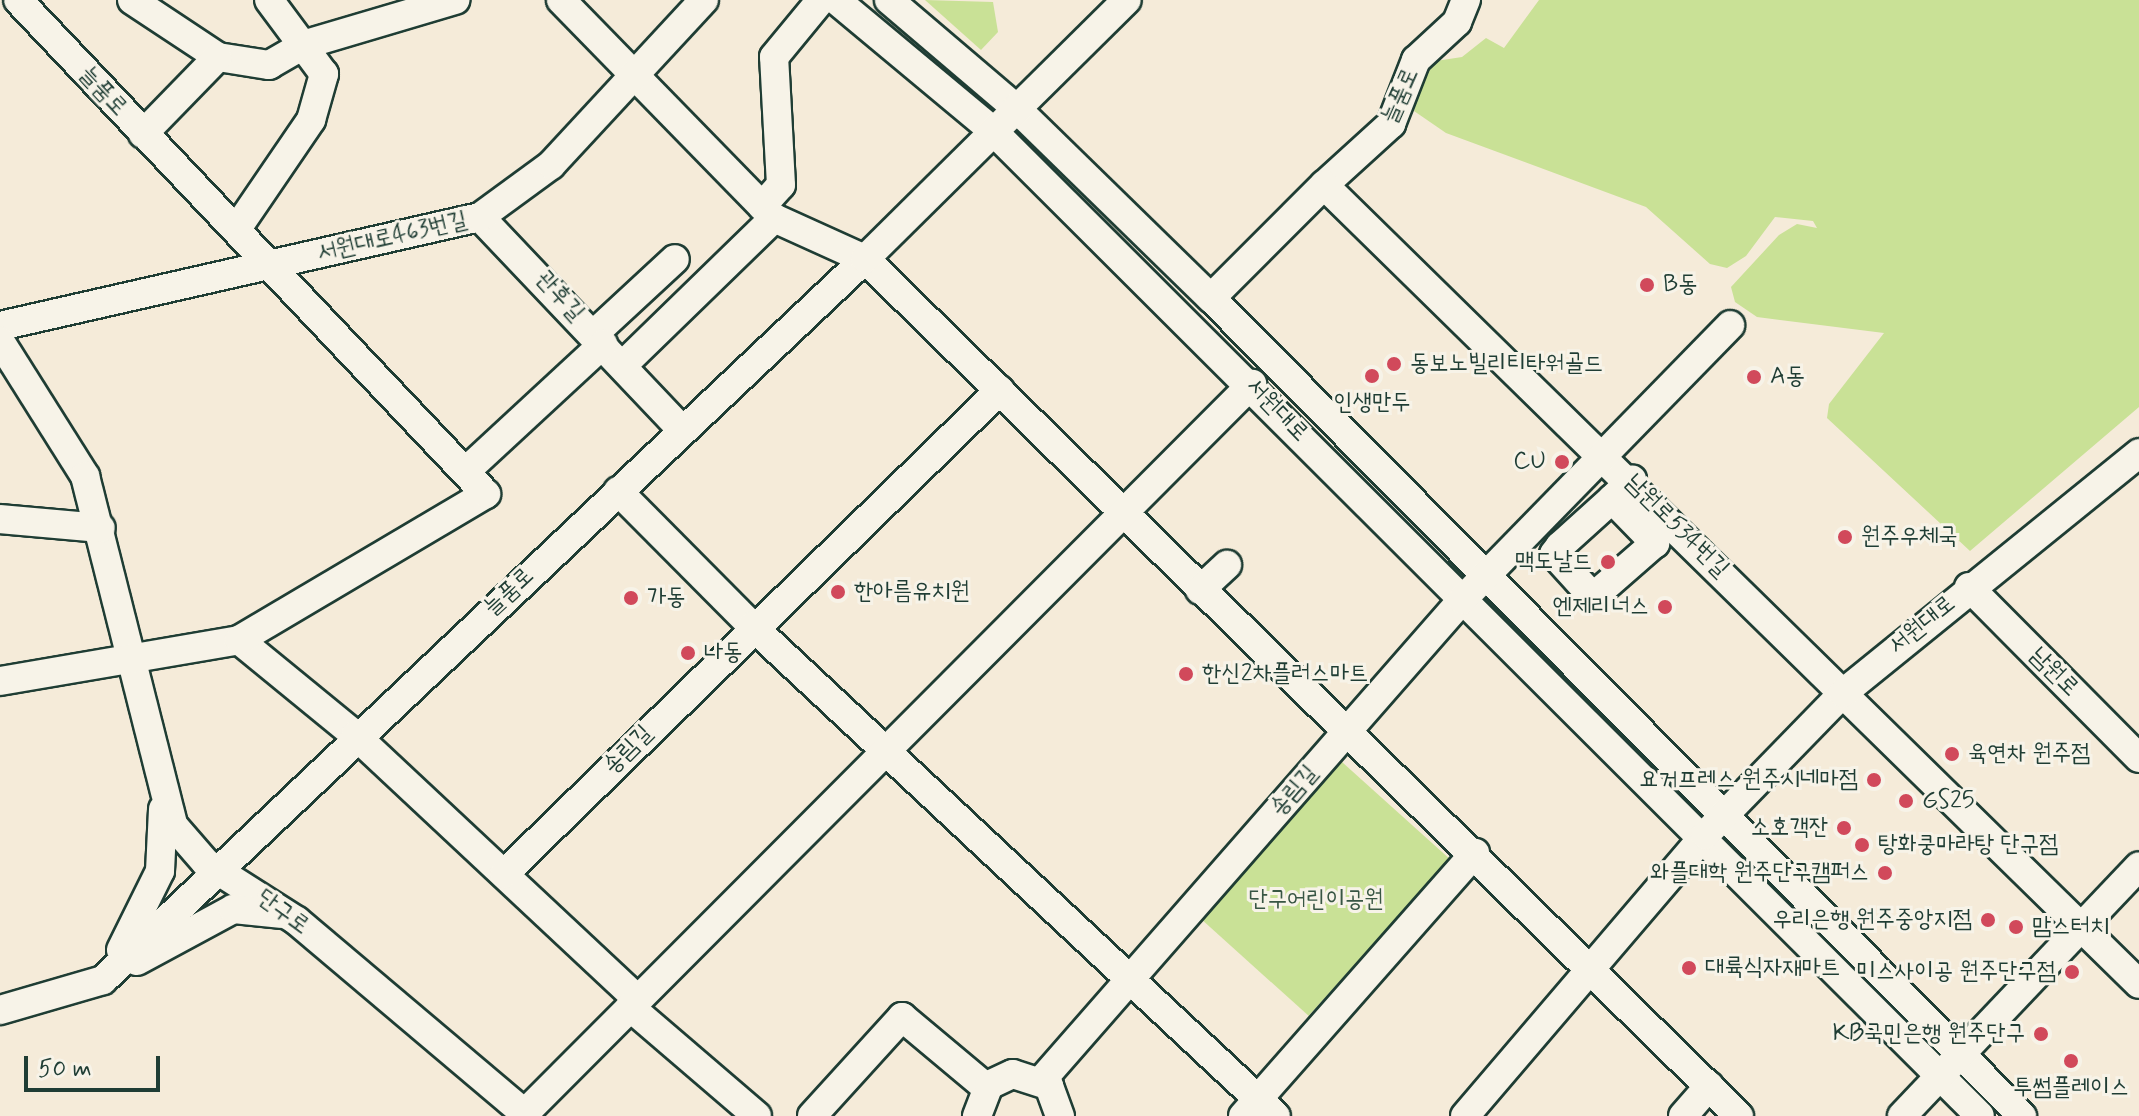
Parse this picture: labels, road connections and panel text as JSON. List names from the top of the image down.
{
  "streets": {
    "street": [
      "늘품로",
      "서원대로463번길",
      "관후길",
      "서원대로",
      "남원로534번길",
      "남원로",
      "송림길",
      "단구로"
    ]
  },
  "crossings": [
    ["늘품로", "서원대로463번길"],
    ["늘품로", "관후길"],
    ["늘품로", "서원대로"],
    ["늘품로", "남원로534번길"],
    ["늘품로", "단구로"],
    ["서원대로463번길", "관후길"],
    ["서원대로", "남원로534번길"],
    ["서원대로", "남원로"],
    ["서원대로", "송림길"],
    ["남원로534번길", "송림길"]
  ],
  "parks": ["단구어린이공원"],
  "places": [
    "B동",
    "동보노빌리티타워골드",
    "인생만두",
    "A동",
    "CU",
    "원주우체국",
    "맥도날드",
    "한아름유치원",
    "가동",
    "엔제리너스",
    "나동",
    "한신2차플러스마트",
    "육연차 원주점",
    "요거프레스 원주시네마점",
    "GS25",
    "소호객잔",
    "탕화쿵마라탕 단구점",
    "와플대학 원주단구캠퍼스",
    "우리은행 원주중앙지점",
    "맘스터치",
    "대륙식자재마트",
    "미스사이공 원주단구점",
    "KB국민은행 원주단구",
    "투썸플레이스"
  ],
  "scale_bar": "50 m"
}
